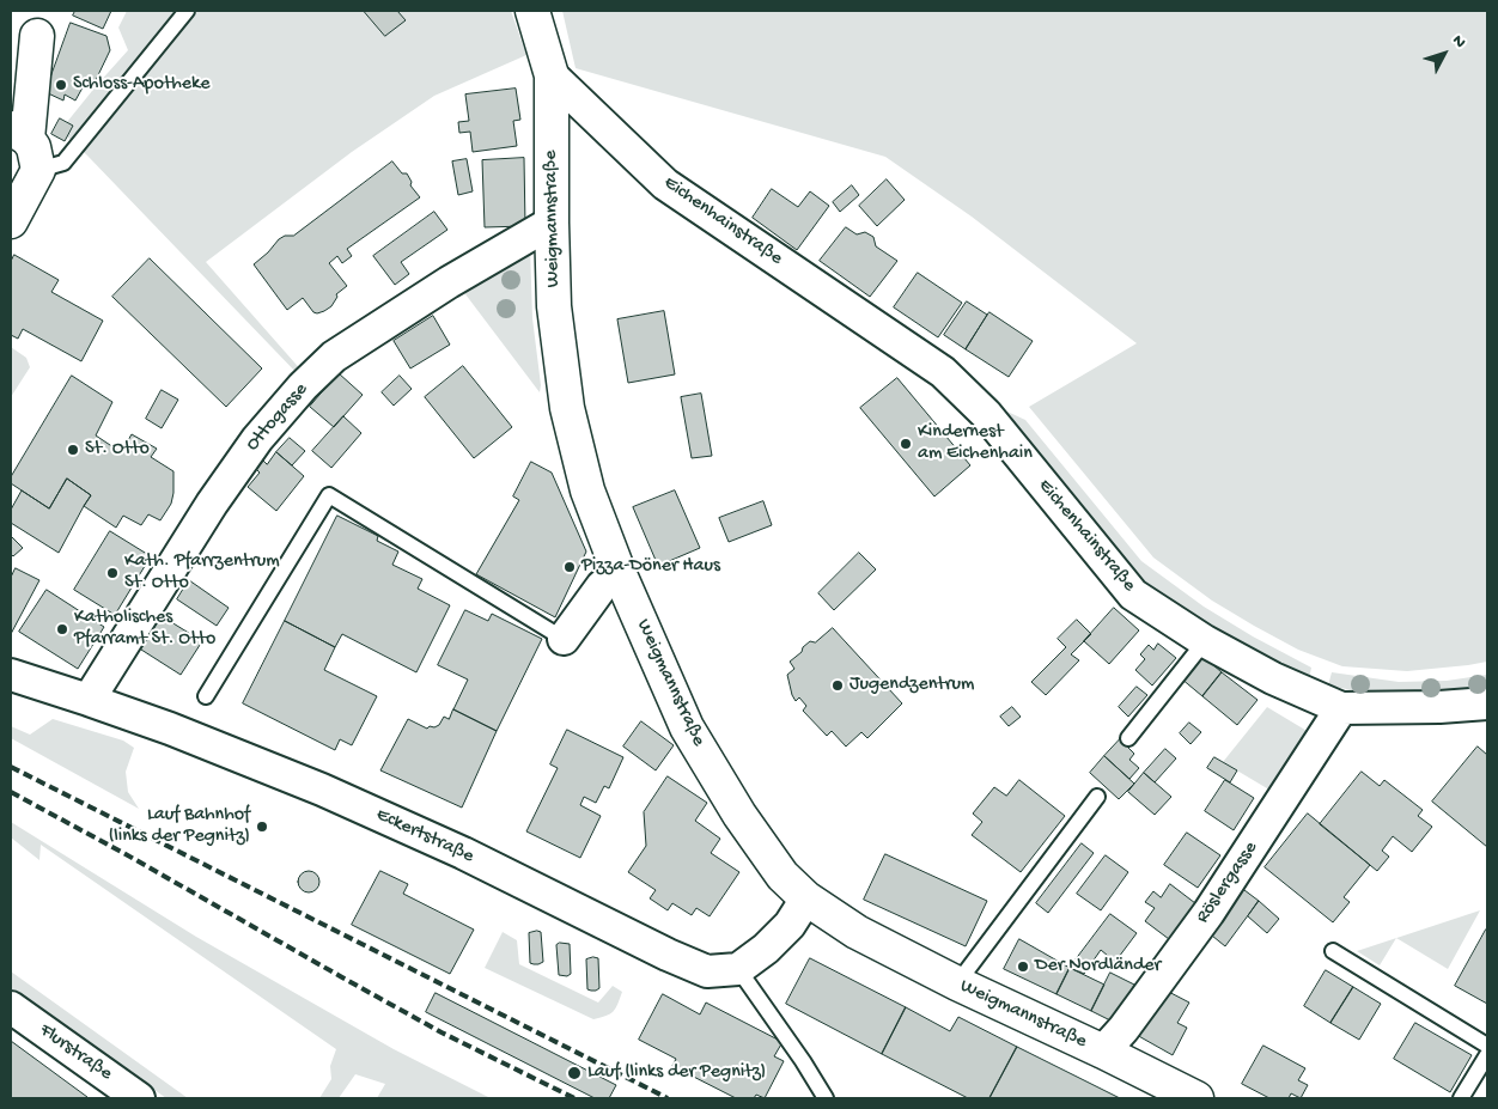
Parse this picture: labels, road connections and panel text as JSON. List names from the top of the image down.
{
  "streets": {
    "street": [
      "Weigmannstraße",
      "Eichenhainstraße",
      "Ottogasse",
      "Eckertstraße",
      "Röslergasse",
      "Flurstraße"
    ]
  },
  "crossings": [
    ["Weigmannstraße", "Eichenhainstraße"],
    ["Weigmannstraße", "Ottogasse"],
    ["Weigmannstraße", "Röslergasse"],
    ["Eichenhainstraße", "Röslergasse"],
    ["Ottogasse", "Eckertstraße"]
  ],
  "places": [
    "Schloss-Apotheke",
    "Kindernest am Eichenhain",
    "St. Otto",
    "Pizza-Döner Haus",
    "Kath. Pfarrzentrum St. Otto",
    "Katholisches Pfarramt St. Otto",
    "Jugendzentrum",
    "Lauf Bahnhof (links der Pegnitz)",
    "Der Nordländer",
    "Lauf (links der Pegnitz)"
  ],
  "north": "top right"
}
